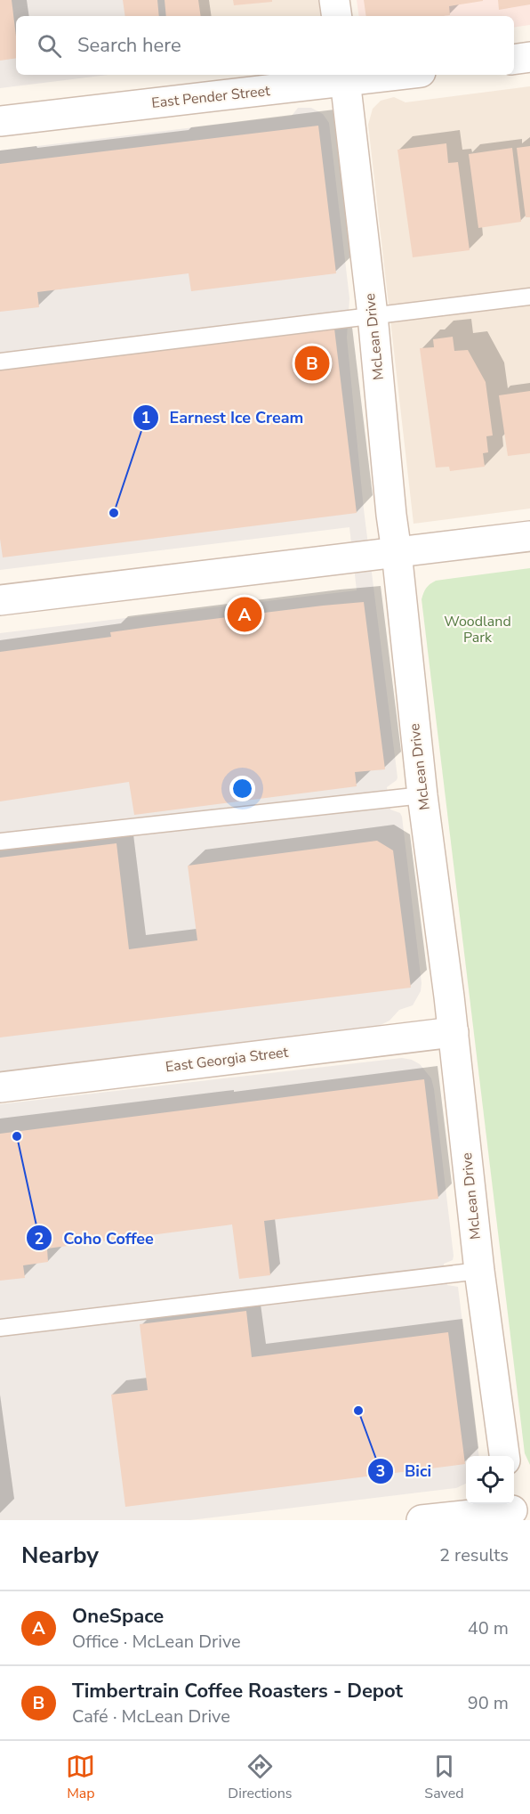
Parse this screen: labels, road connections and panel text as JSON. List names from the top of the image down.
{
  "streets": {
    "street": ["East Pender Street", "McLean Drive", "East Georgia Street"]
  },
  "crossings": [
    ["East Pender Street", "McLean Drive"],
    ["McLean Drive", "East Georgia Street"]
  ],
  "parks": ["Woodland Park"],
  "places": ["Earnest Ice Cream", "Coho Coffee", "Bici"],
  "page": {
    "search": "Search here",
    "pins": ["B", "A"],
    "heading": ["Nearby", "2 results"],
    "list": [
      {
        "mark": "A",
        "name": "OneSpace",
        "note": "Office · McLean Drive",
        "value": "40 m"
      },
      {
        "mark": "B",
        "name": "Timbertrain Coffee Roasters - Depot",
        "note": "Café · McLean Drive",
        "value": "90 m"
      }
    ],
    "nav": ["Map", "Directions", "Saved"]
  }
}
